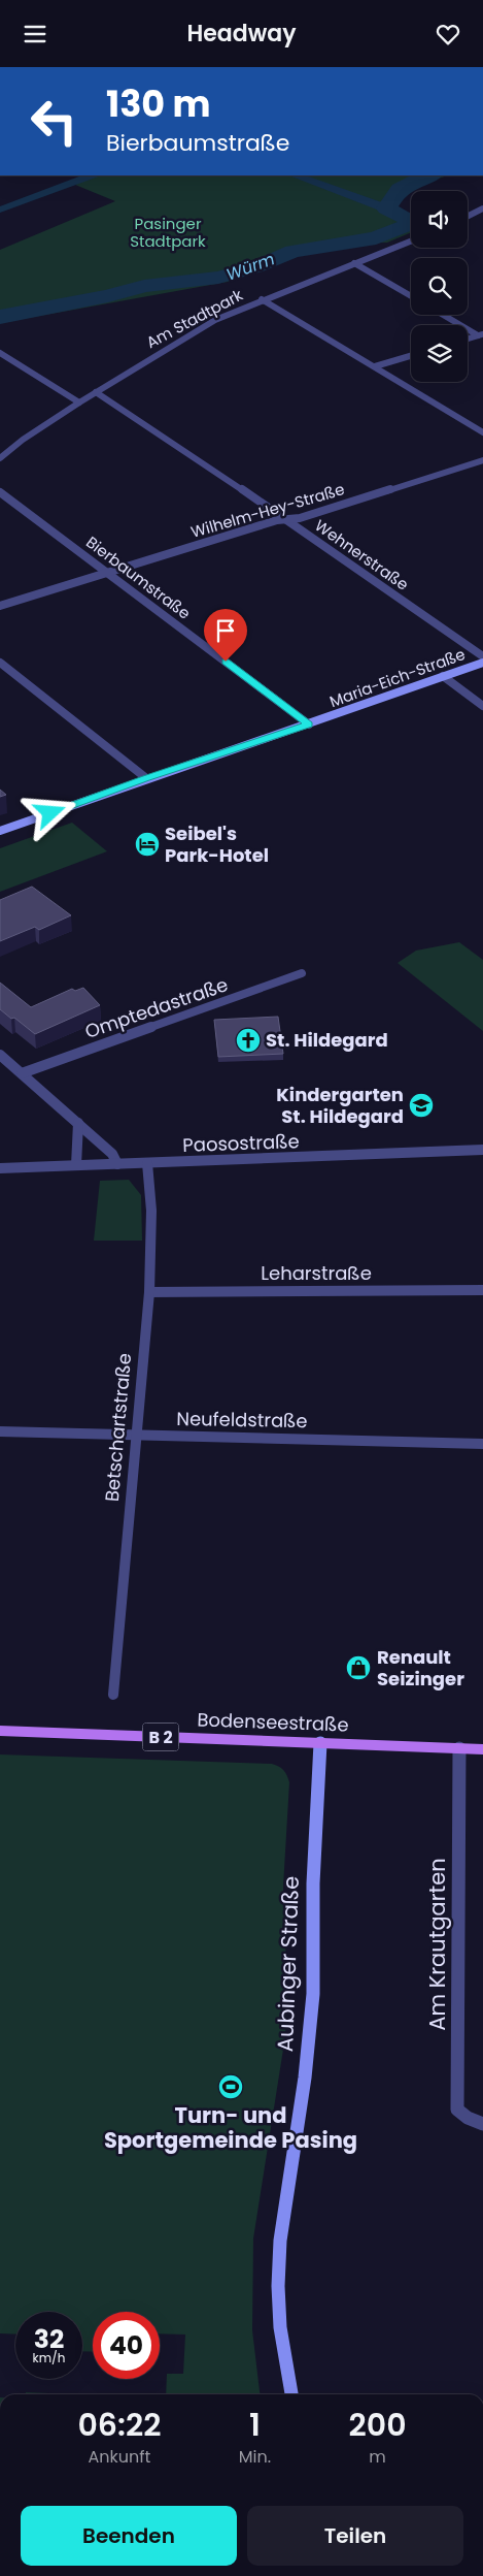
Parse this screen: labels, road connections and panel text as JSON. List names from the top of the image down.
{
  "streets": {
    "main road": ["Bodenseestraße", "B 2"],
    "street": [
      "Am Stadtpark",
      "Wilhelm-Hey-Straße",
      "Wehnerstraße",
      "Bierbaumstraße",
      "Maria-Eich-Straße",
      "Omptedastraße",
      "Paosostraße",
      "Leharstraße",
      "Neufeldstraße",
      "Betschartstraße",
      "Am Krautgarten",
      "Aubinger Straße"
    ]
  },
  "crossings": [
    ["Am Stadtpark", "Wehnerstraße"],
    ["Wilhelm-Hey-Straße", "Wehnerstraße"],
    ["Wilhelm-Hey-Straße", "Bierbaumstraße"],
    ["Bierbaumstraße", "Maria-Eich-Straße"],
    ["Paosostraße", "Betschartstraße"],
    ["Leharstraße", "Betschartstraße"],
    ["Neufeldstraße", "Betschartstraße"],
    ["Bodenseestraße", "Am Krautgarten"],
    ["Bodenseestraße", "Aubinger Straße"]
  ],
  "water": ["Würm"],
  "parks": ["Pasinger Stadtpark"],
  "places": {
    "hotel": ["Seibel's Park-Hotel"],
    "church": ["St. Hildegard"],
    "school or university": ["Kindergarten St. Hildegard"],
    "shop": ["Renault Seizinger"],
    "sports": ["Turn- und Sportgemeinde Pasing"]
  },
  "page": {
    "header": "Headway",
    "turn": ["130 m", "Bierbaumstraße"],
    "speed": "32 km/h",
    "limit": "40",
    "eta": [
      "06:22",
      "Ankunft",
      "1",
      "Min.",
      "200",
      "m"
    ],
    "buttons": ["Beenden", "Teilen"]
  }
}
